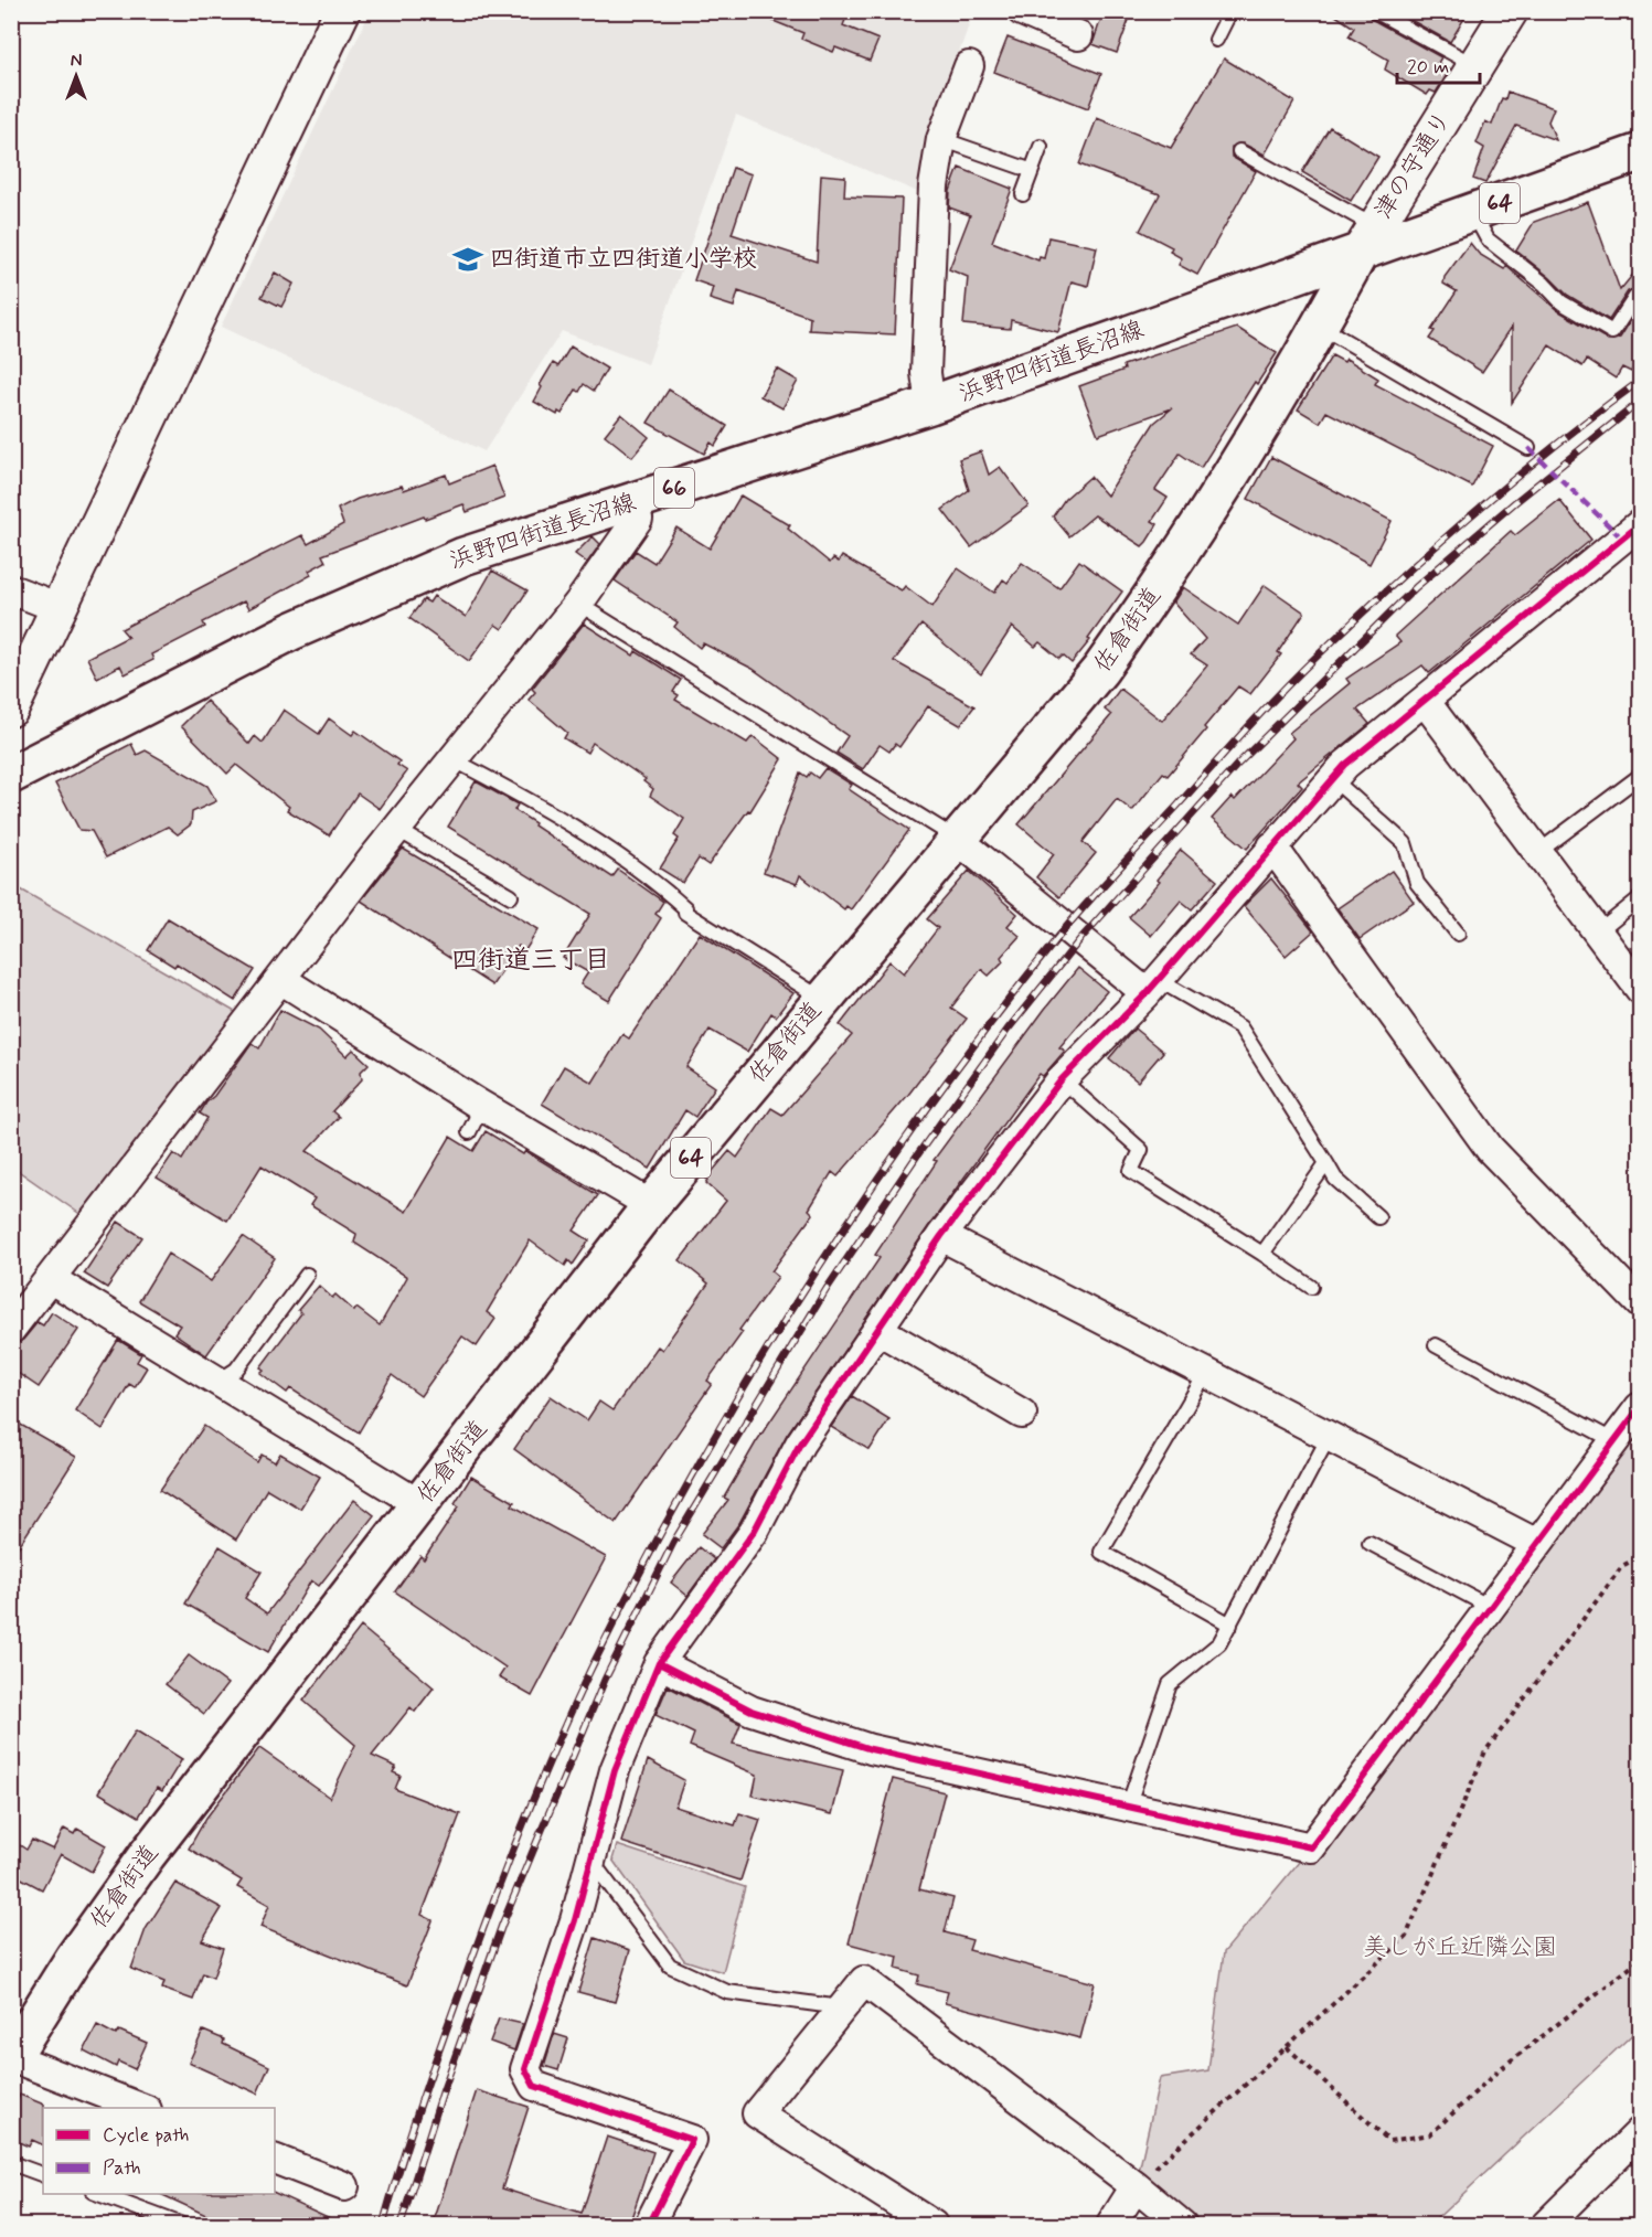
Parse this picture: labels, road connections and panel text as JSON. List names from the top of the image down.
{
  "streets": {
    "main road": [
      "64",
      "浜野四街道長沼線",
      "66",
      "佐倉街道"
    ],
    "street": ["津の守通り"]
  },
  "crossings": [
    ["津の守通り", "64"],
    ["津の守通り", "浜野四街道長沼線"],
    ["津の守通り", "佐倉街道"],
    ["64", "浜野四街道長沼線"],
    ["64", "佐倉街道"],
    ["浜野四街道長沼線", "佐倉街道"]
  ],
  "districts": ["四街道三丁目"],
  "parks": ["美しが丘近隣公園"],
  "places": {
    "school or university": ["四街道市立四街道小学校"]
  },
  "legend": ["Cycle path", "Path"],
  "scale_bar": "20 m",
  "north": "top"
}
